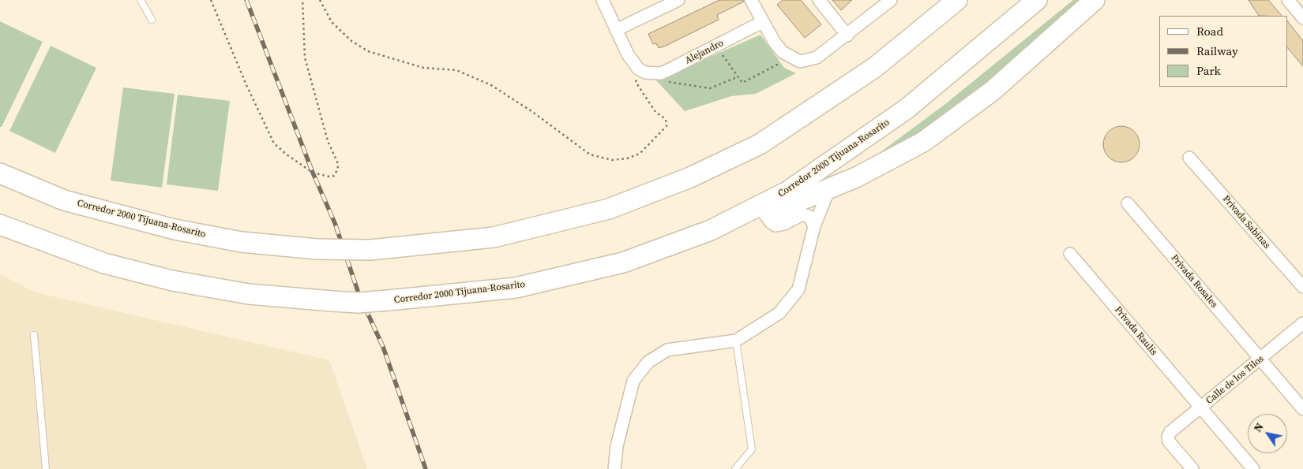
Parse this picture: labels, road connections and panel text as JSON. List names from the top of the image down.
{
  "streets": {
    "highway": ["Corredor 2000 Tijuana-Rosarito"],
    "street": [
      "Alejandro",
      "Privada Sabinas",
      "Privada Rosales",
      "Privada Raulís",
      "Calle de los Tilos"
    ]
  },
  "crossings": [
    ["Privada Rosales", "Calle de los Tilos"],
    ["Privada Raulís", "Calle de los Tilos"]
  ],
  "legend": ["Road", "Railway", "Park"],
  "north": "top left"
}
